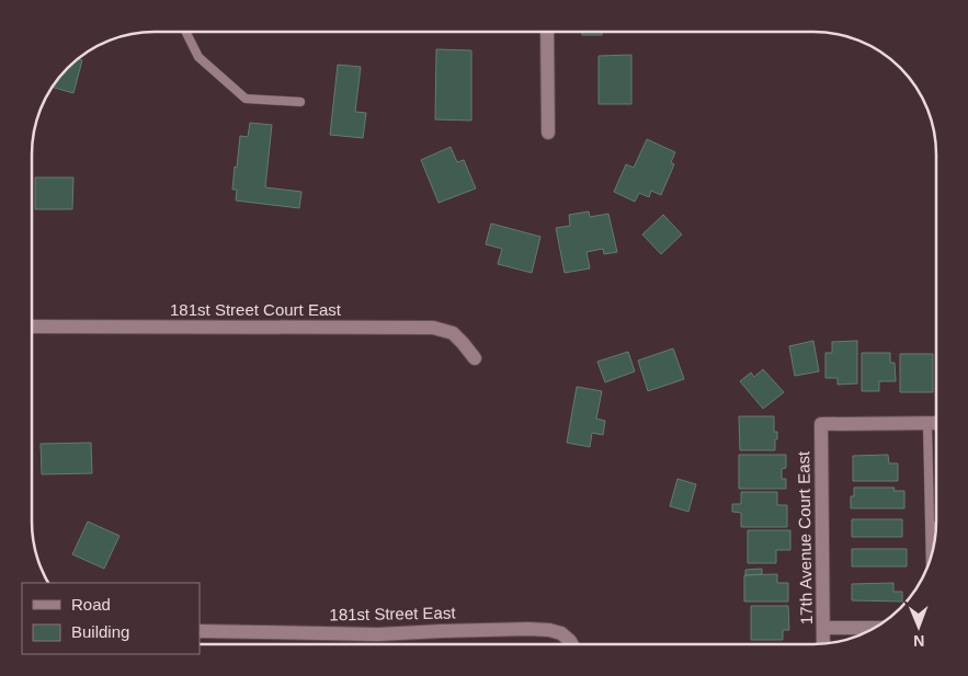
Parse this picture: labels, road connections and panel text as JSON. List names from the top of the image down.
{
  "streets": {
    "street": ["181st Street Court East", "17th Avenue Court East", "181st Street East"]
  },
  "legend": ["Road", "Building"],
  "north": "bottom"
}
